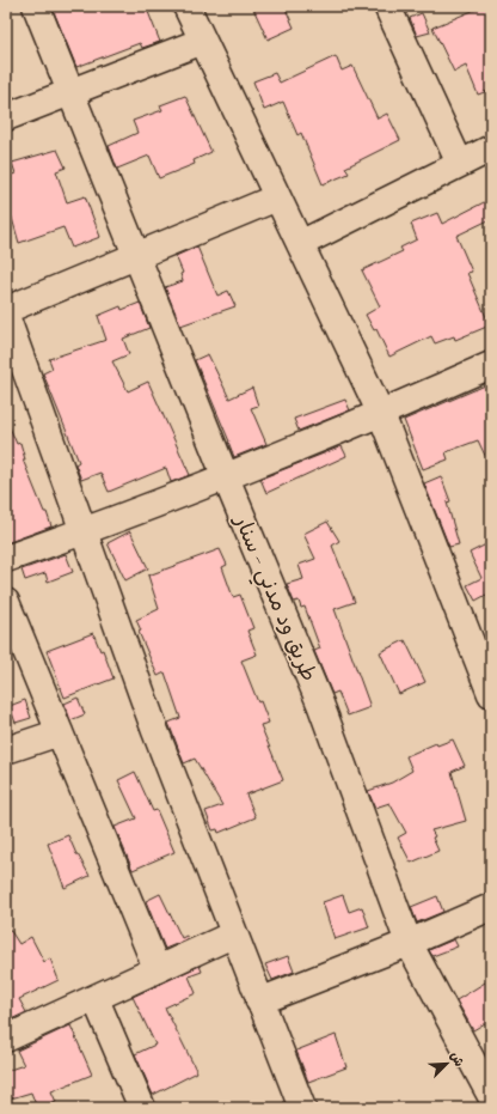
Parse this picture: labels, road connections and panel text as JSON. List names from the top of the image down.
{
  "streets": {
    "street": ["طريق ود مدني - سنار"]
  },
  "north": "top right"
}
